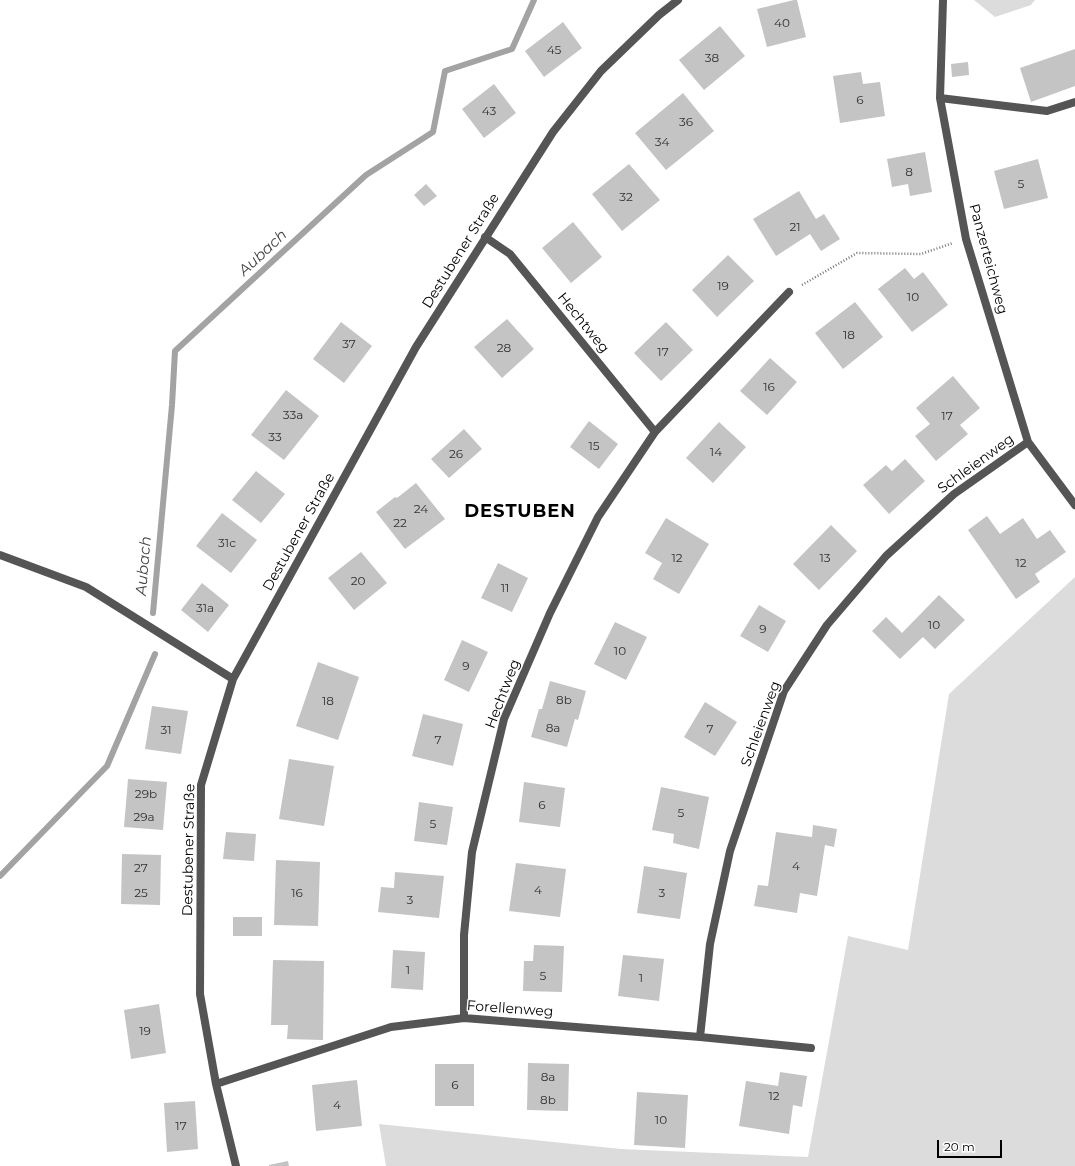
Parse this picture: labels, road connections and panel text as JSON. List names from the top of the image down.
{
  "streets": {
    "street": [
      "Destubener Straße",
      "Panzerteichweg",
      "Hechtweg",
      "Schleienweg",
      "Forellenweg"
    ]
  },
  "crossings": [
    ["Destubener Straße", "Hechtweg"],
    ["Destubener Straße", "Forellenweg"],
    ["Panzerteichweg", "Schleienweg"],
    ["Hechtweg", "Forellenweg"],
    ["Schleienweg", "Forellenweg"]
  ],
  "districts": ["DESTUBEN"],
  "water": ["Aubach"],
  "house_numbers": [
    "40",
    "45",
    "38",
    "6",
    "43",
    "36",
    "34",
    "8",
    "5",
    "32",
    "21",
    "19",
    "10",
    "18",
    "37",
    "28",
    "17",
    "16",
    "33a",
    "17",
    "33",
    "15",
    "14",
    "26",
    "24",
    "22",
    "31c",
    "12",
    "13",
    "12",
    "20",
    "11",
    "31a",
    "10",
    "9",
    "10",
    "9",
    "8b",
    "18",
    "8a",
    "7",
    "31",
    "7",
    "29b",
    "6",
    "5",
    "29a",
    "5",
    "4",
    "27",
    "4",
    "25",
    "16",
    "3",
    "3",
    "1",
    "5",
    "1",
    "19",
    "8a",
    "6",
    "12",
    "8b",
    "4",
    "10",
    "17"
  ],
  "scale_bar": "20 m"
}
